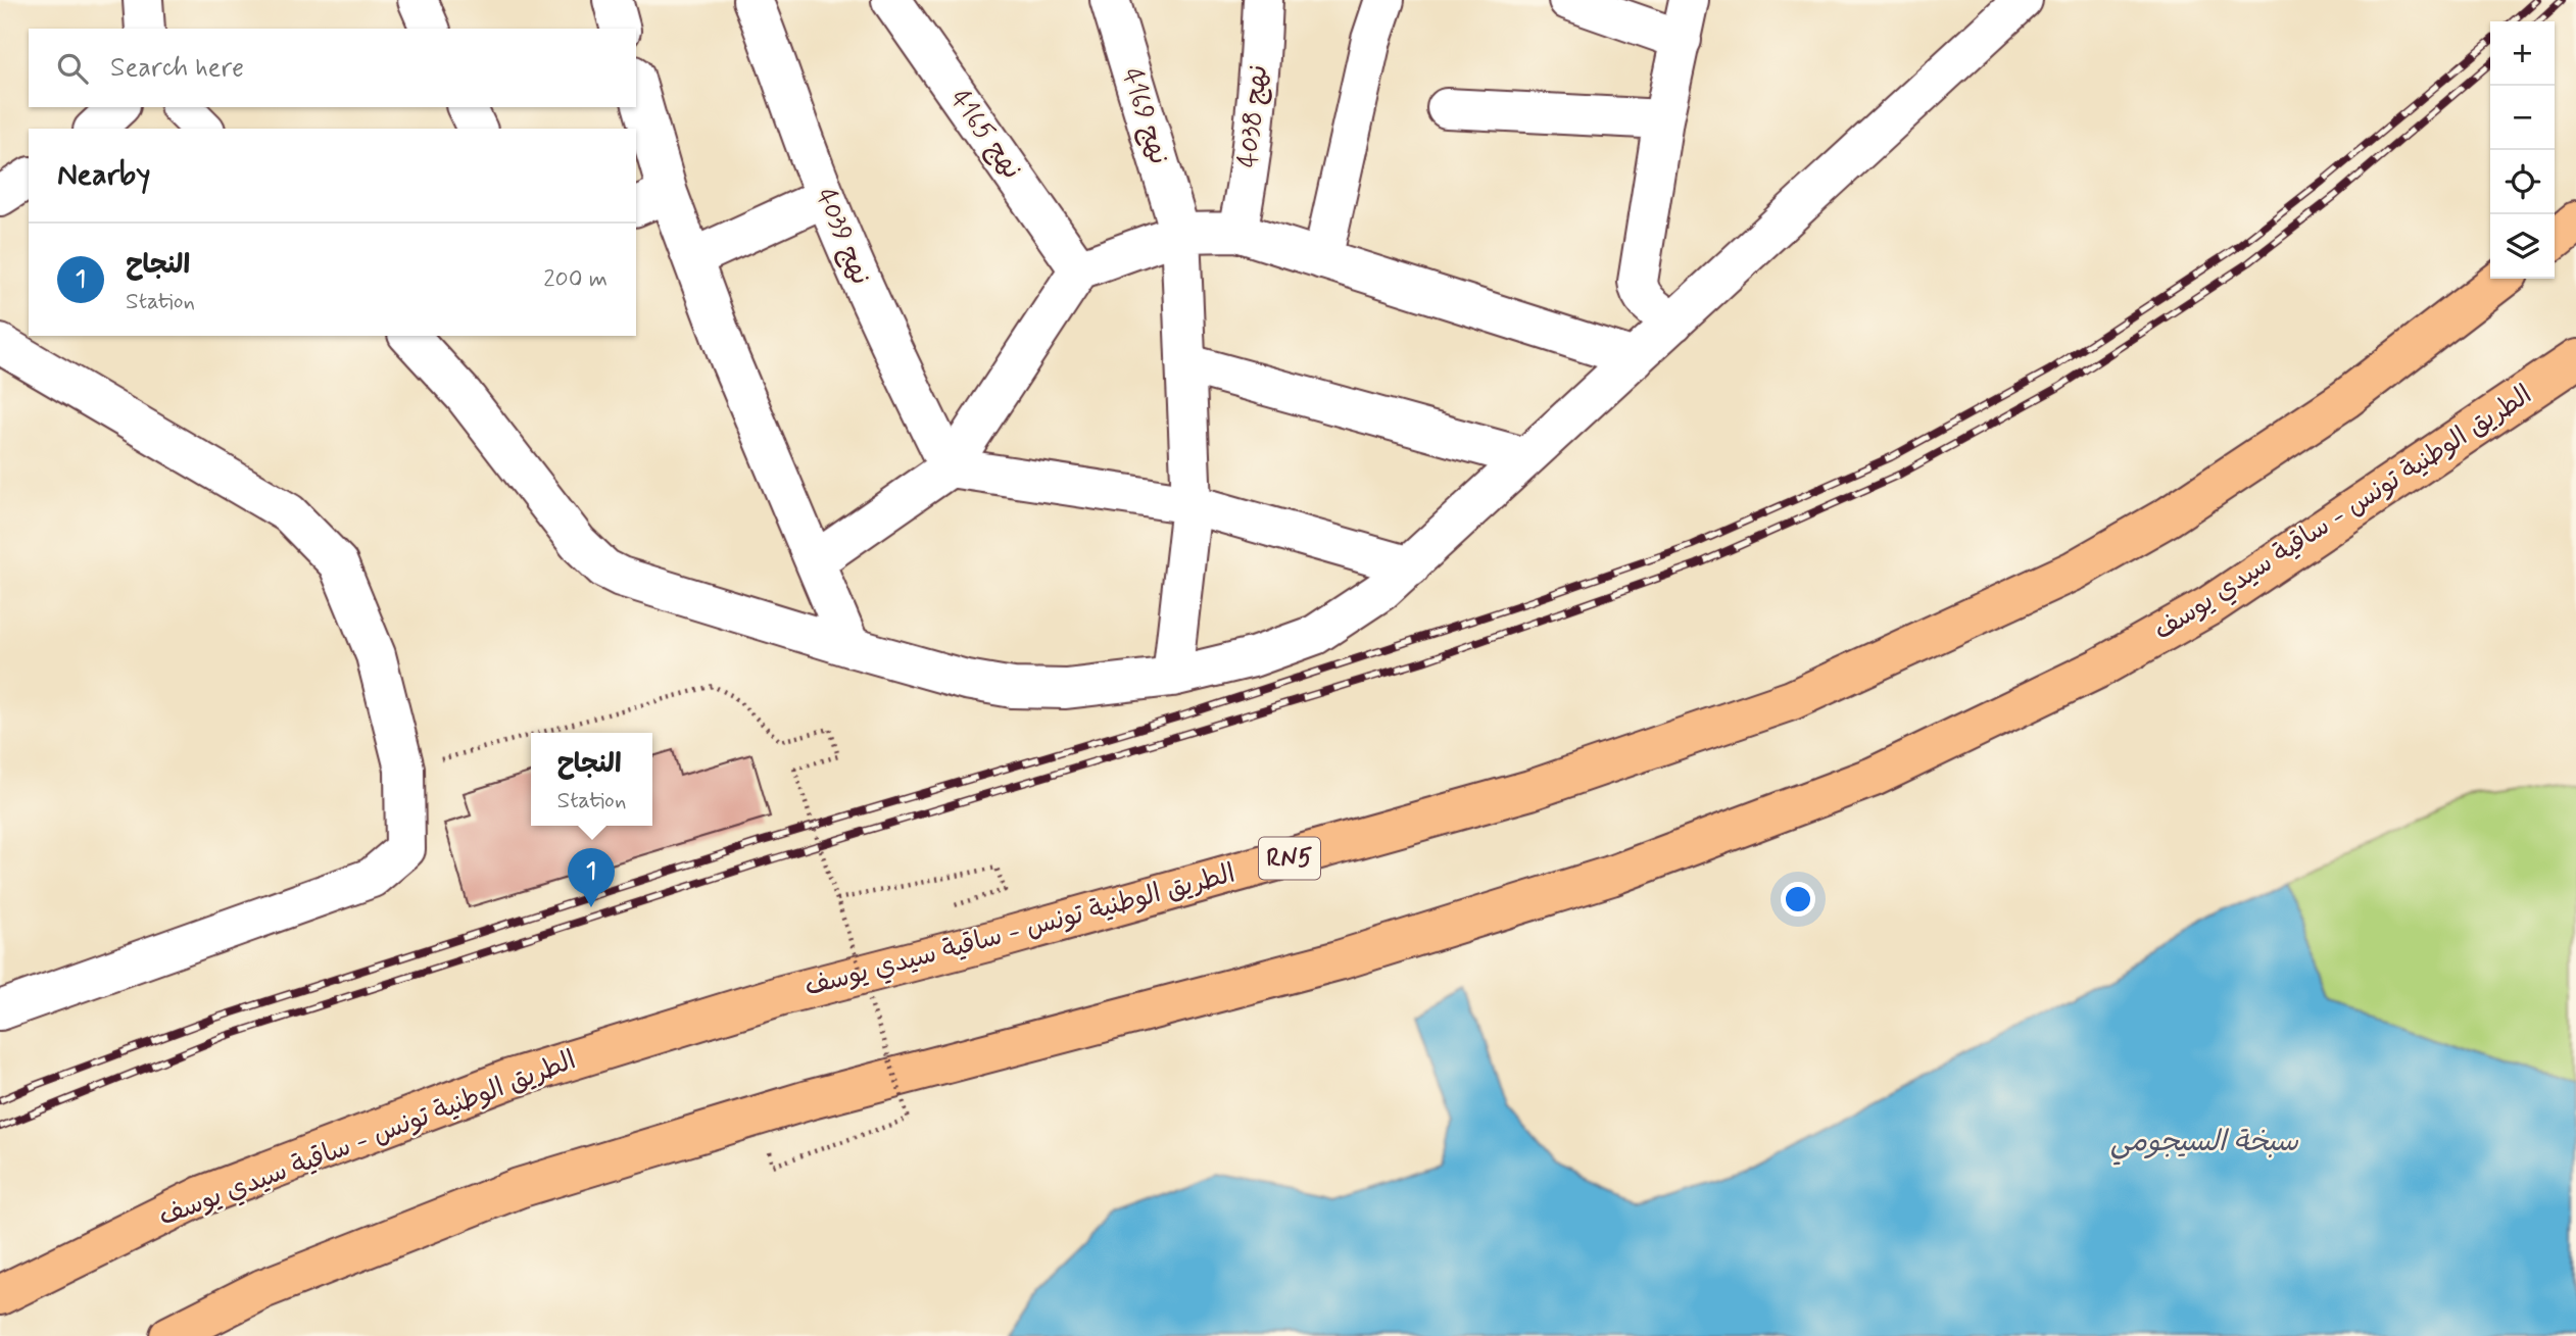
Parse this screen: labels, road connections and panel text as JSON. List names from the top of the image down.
{
  "streets": {
    "highway": ["الطريق الوطنية تونس - ساقية سيدي يوسف", "RN5"],
    "street": [
      "نهج 4169",
      "نهج 4038",
      "نهج 4165",
      "نهج 4039"
    ]
  },
  "water": ["سبخة السيجومي"],
  "page": {
    "map_buttons": ["+", "−"],
    "search": "Search here",
    "heading": "Nearby",
    "list": [
      {
        "mark": "1",
        "name": "النجاح",
        "note": "Station",
        "value": "200 m"
      }
    ],
    "popup": ["النجاح", "Station"],
    "pins": "1"
  }
}
